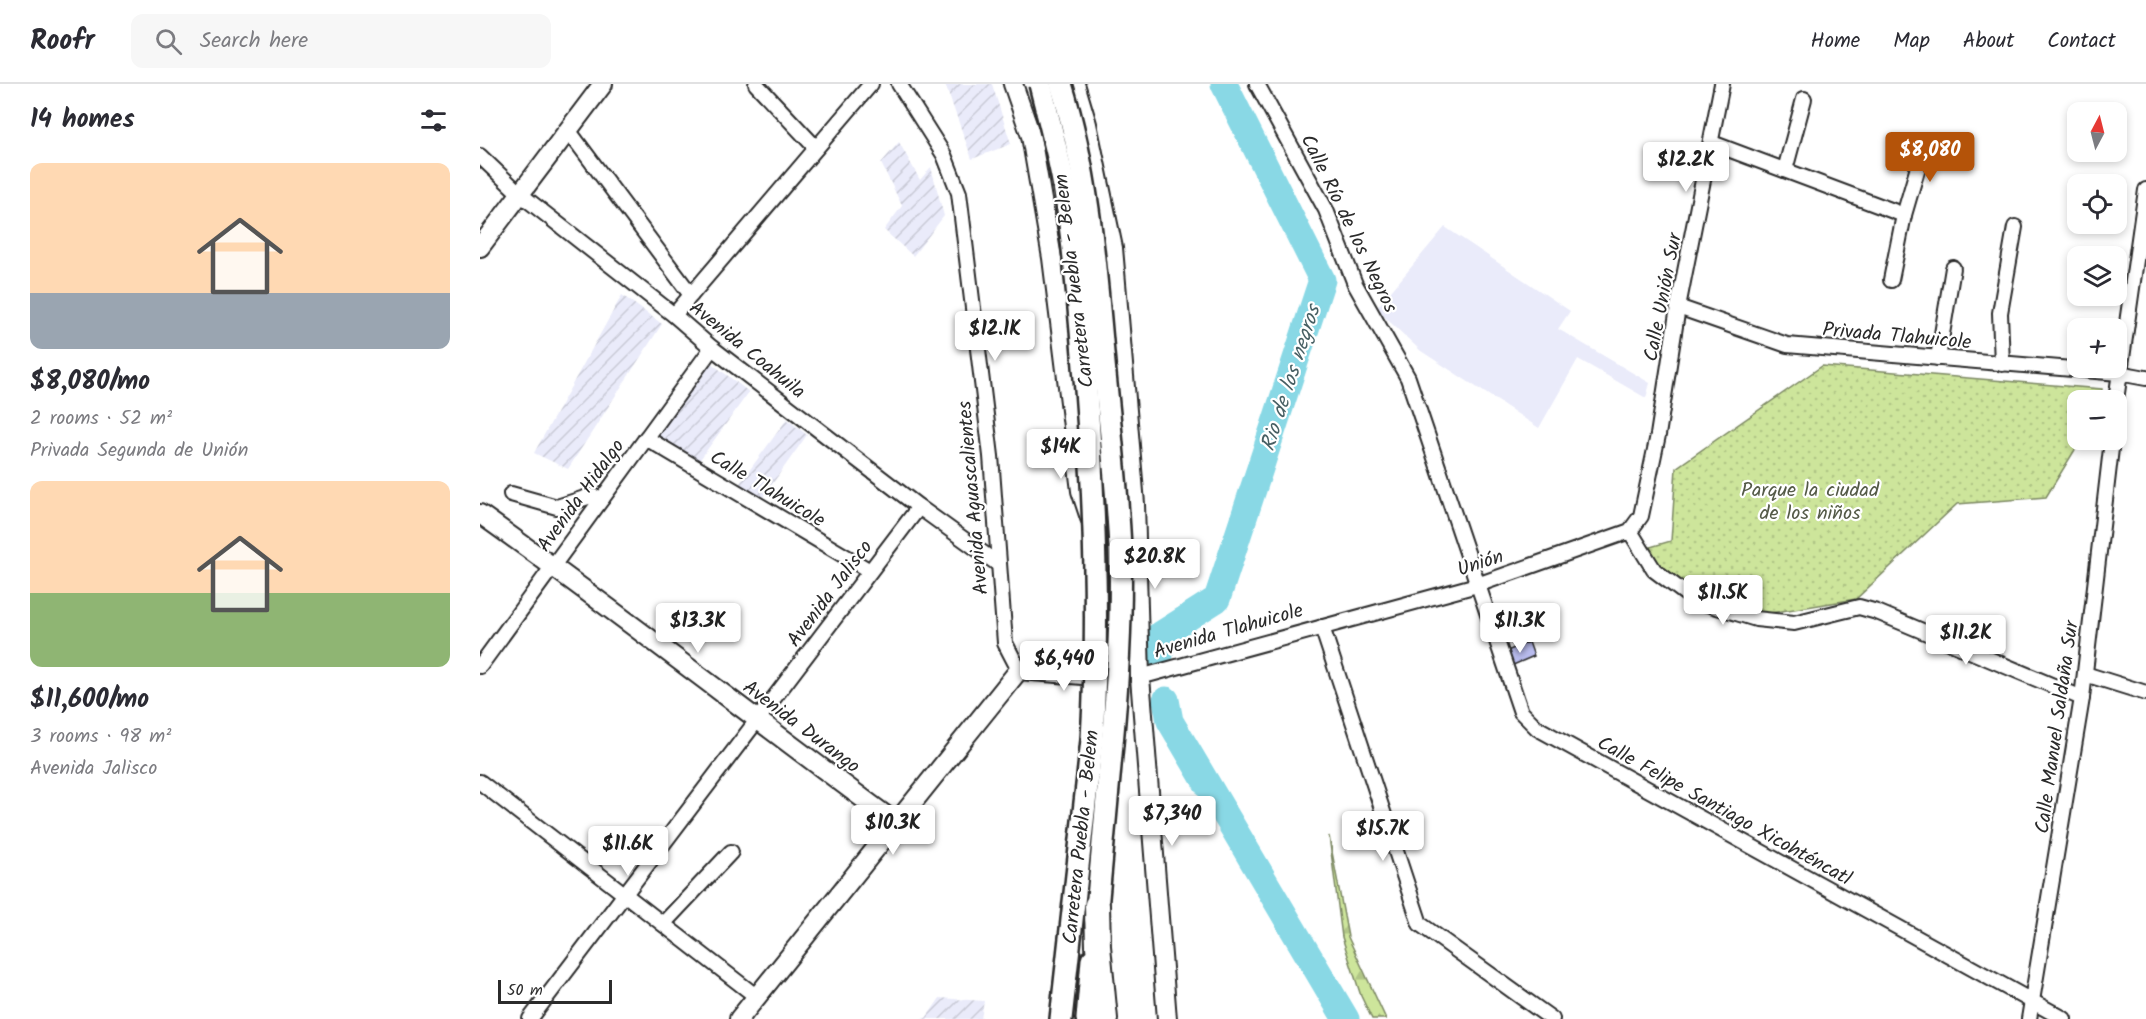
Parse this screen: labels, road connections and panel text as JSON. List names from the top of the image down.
{
  "streets": {
    "main road": ["Carretera Puebla - Belem"],
    "street": [
      "Calle Río de los Negros",
      "Calle Unión Sur",
      "Privada Tlahuicole",
      "Avenida Coahuila",
      "Calle Tlahuicole",
      "Avenida Hidalgo",
      "Avenida Aguascalientes",
      "Unión",
      "Avenida Jalisco",
      "Avenida Tlahuicole",
      "Avenida Durango",
      "Calle Manuel Saldaña Sur",
      "Calle Felipe Santiago Xicohténcatl"
    ]
  },
  "crossings": [
    ["Calle Río de los Negros", "Unión"],
    ["Calle Río de los Negros", "Calle Felipe Santiago Xicohténcatl"],
    ["Calle Unión Sur", "Privada Tlahuicole"],
    ["Calle Unión Sur", "Unión"],
    ["Avenida Coahuila", "Avenida Hidalgo"],
    ["Avenida Coahuila", "Avenida Aguascalientes"],
    ["Avenida Coahuila", "Avenida Jalisco"],
    ["Calle Tlahuicole", "Avenida Hidalgo"],
    ["Calle Tlahuicole", "Avenida Jalisco"],
    ["Avenida Hidalgo", "Avenida Durango"],
    ["Avenida Aguascalientes", "Avenida Tlahuicole"],
    ["Unión", "Avenida Tlahuicole"],
    ["Unión", "Calle Felipe Santiago Xicohténcatl"],
    ["Avenida Jalisco", "Avenida Durango"],
    ["Calle Manuel Saldaña Sur", "Calle Felipe Santiago Xicohténcatl"]
  ],
  "water": ["Rio de los negros"],
  "parks": ["Parque la ciudad de los niños"],
  "scale_bar": "50 m",
  "north": "top",
  "page": {
    "header": "Roofr",
    "search": "Search here",
    "nav": [
      "Home",
      "Map",
      "About",
      "Contact"
    ],
    "heading": "14 homes",
    "map_buttons": ["+", "−"],
    "price": [
      "$8,080",
      "$12.2K",
      "$12.1K",
      "$14K",
      "$20.8K",
      "$11.5K",
      "$13.3K",
      "$11.3K",
      "$11.2K",
      "$6,440",
      "$7,340",
      "$10.3K",
      "$15.7K",
      "$11.6K"
    ],
    "list": [
      {
        "name": "$8,080/mo",
        "note": "2 rooms · 52 m² · Privada Segunda de Unión"
      },
      {
        "name": "$11,600/mo",
        "note": "3 rooms · 98 m² · Avenida Jalisco"
      }
    ],
    "scale": "50 m"
  }
}
